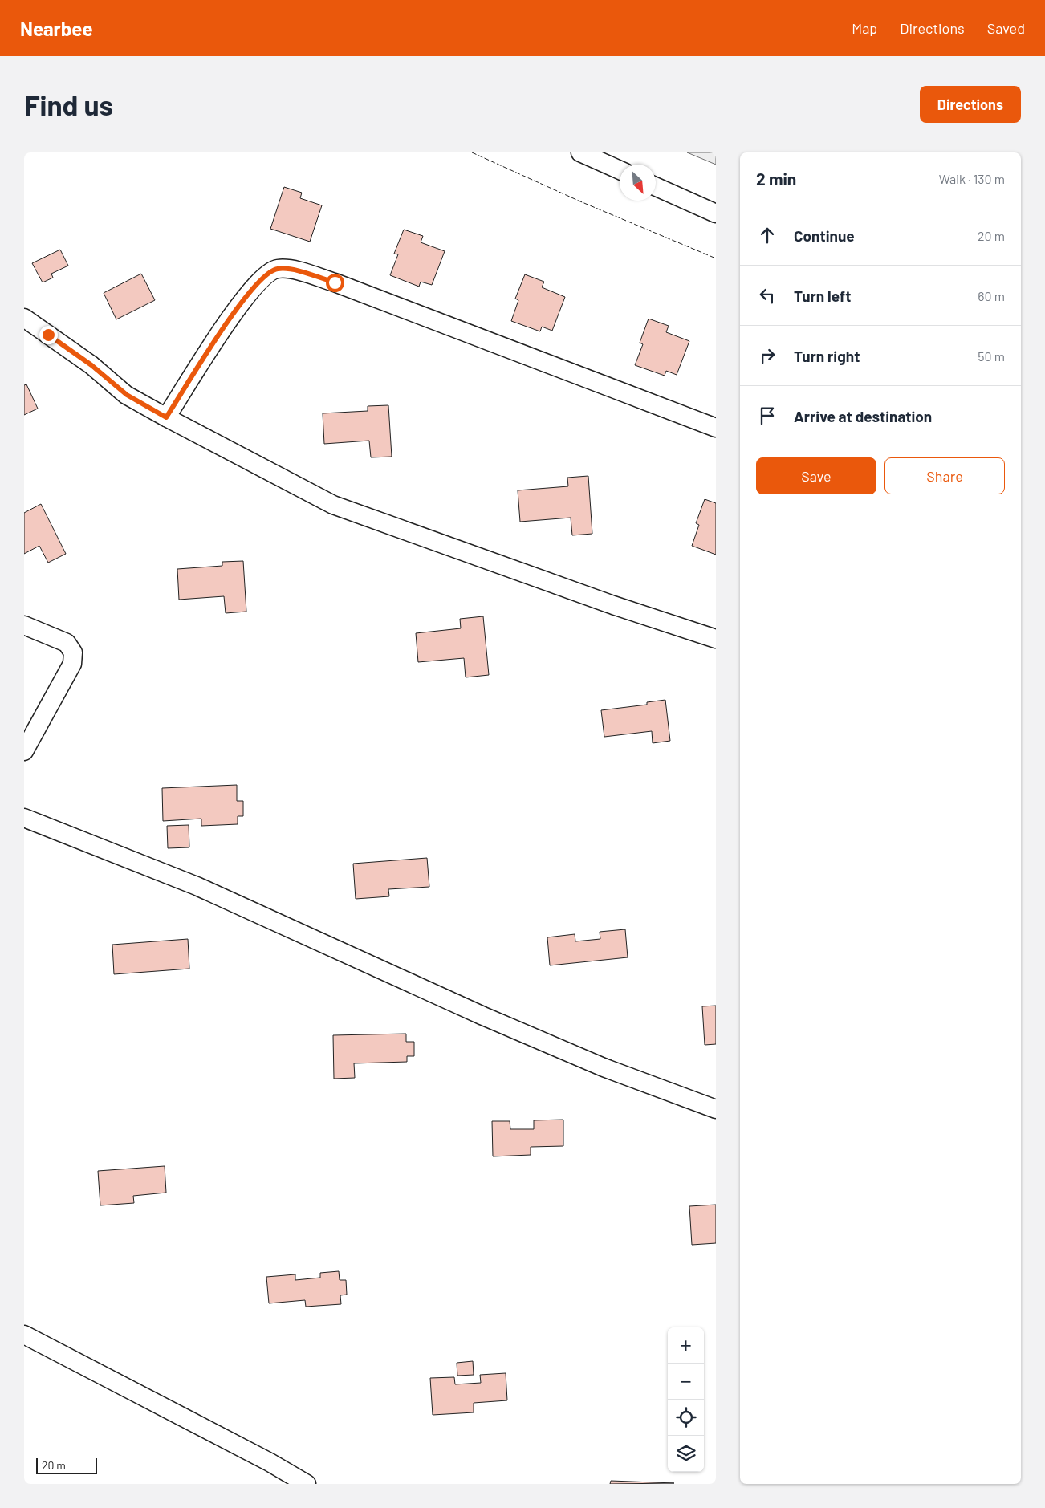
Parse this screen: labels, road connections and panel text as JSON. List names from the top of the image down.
{
  "scale_bar": "20 m",
  "north": "bottom right",
  "page": {
    "header": "Nearbee",
    "nav": ["Map", "Directions", "Saved"],
    "buttons": [
      "Directions",
      ["Save", "Share"]
    ],
    "title": "Find us",
    "heading": ["2 min", "Walk · 130 m"],
    "list": [
      ["Continue", "20 m"],
      ["Turn left", "60 m"],
      ["Turn right", "50 m"],
      "Arrive at destination"
    ],
    "map_buttons": ["+", "−"],
    "scale": "20 m"
  }
}
